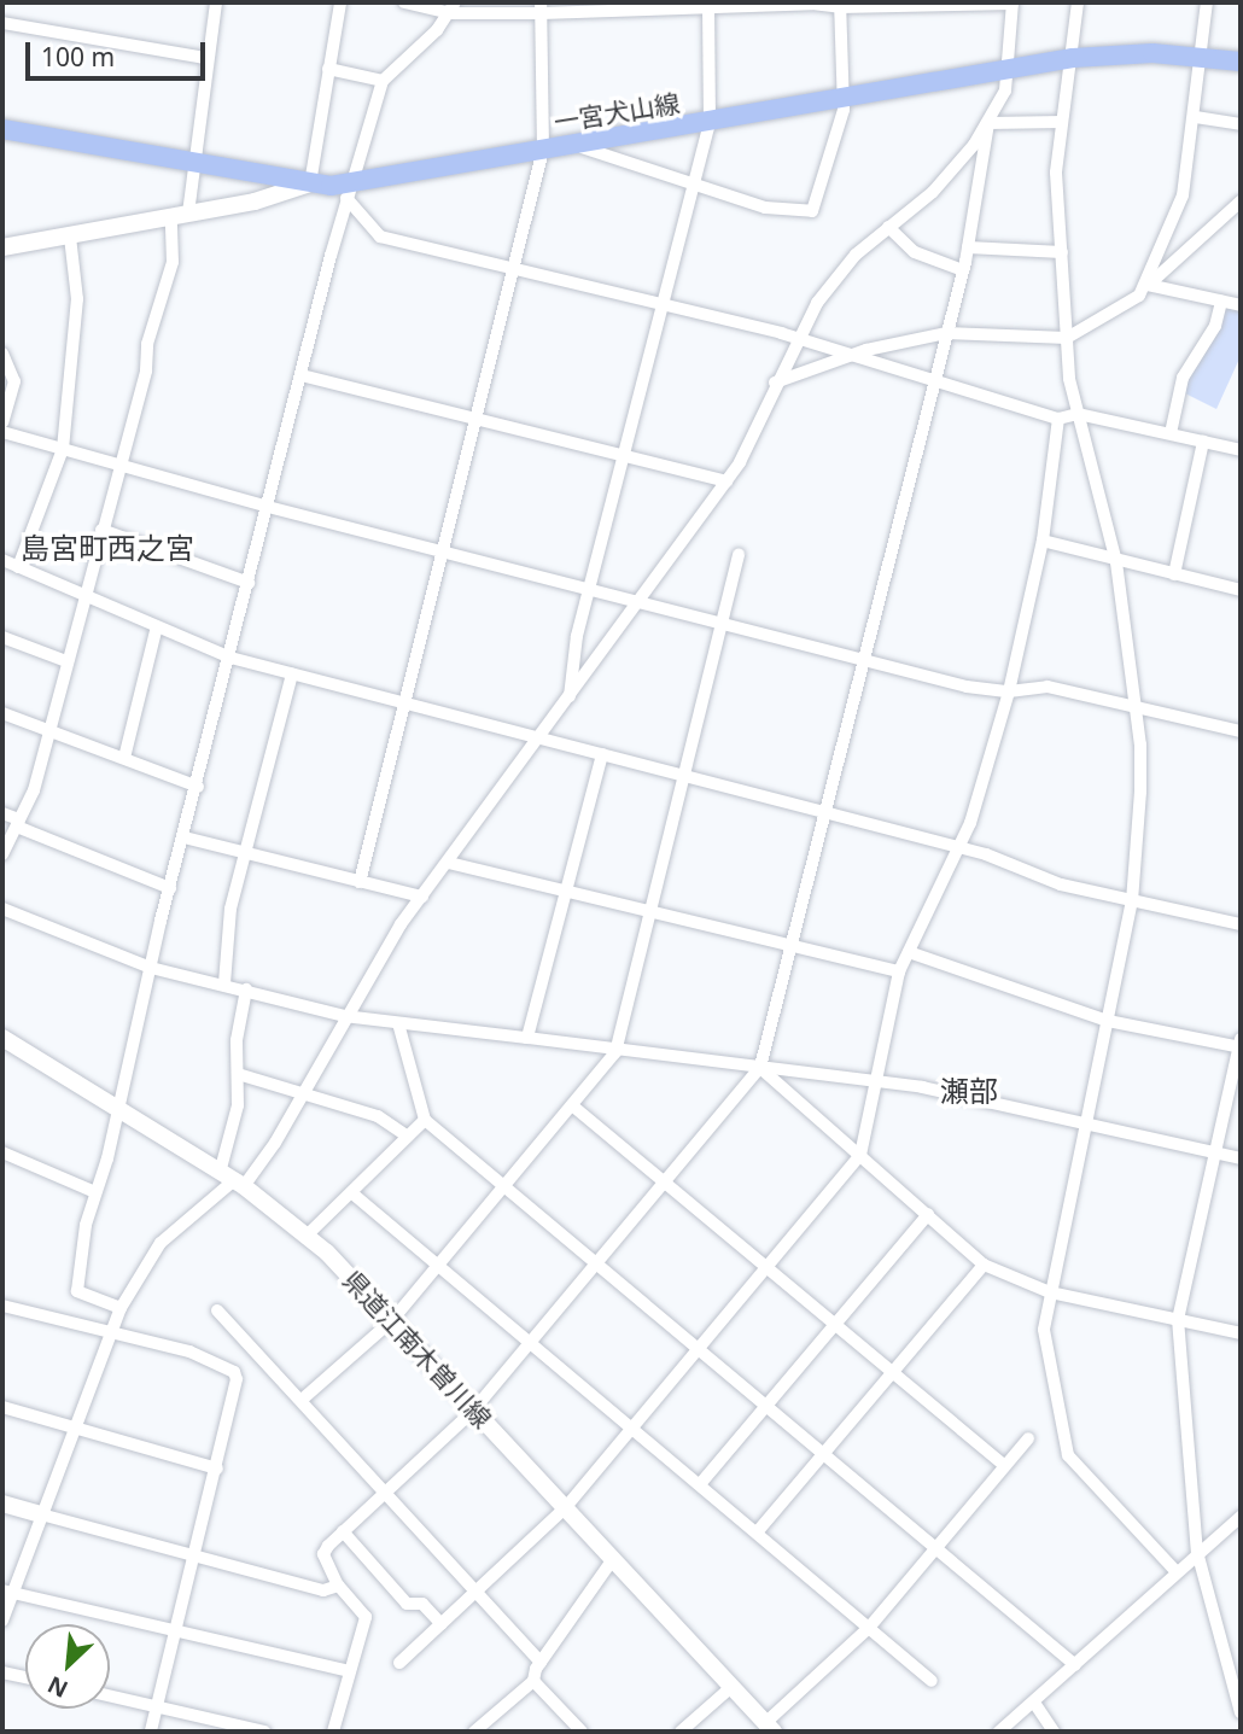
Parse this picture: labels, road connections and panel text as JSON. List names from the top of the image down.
{
  "streets": {
    "main road": ["一宮犬山線", "県道江南木曽川線"]
  },
  "districts": ["島宮町西之宮", "瀬部"],
  "scale_bar": "100 m",
  "north": "bottom left"
}
